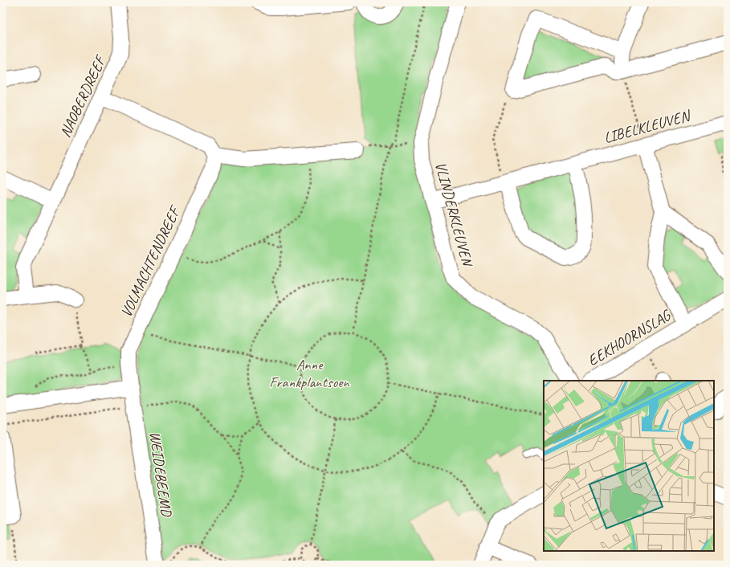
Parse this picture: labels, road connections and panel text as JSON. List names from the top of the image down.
{
  "streets": {
    "street": [
      "NAOBERDREEF",
      "LIBELKLEUVEN",
      "VLINDERKLEUVEN",
      "VOLMACHTENDREEF",
      "EEKHOORNSLAG",
      "WEIDEBEEMD"
    ]
  },
  "crossings": [
    ["LIBELKLEUVEN", "VLINDERKLEUVEN"],
    ["LIBELKLEUVEN", "EEKHOORNSLAG"],
    ["VOLMACHTENDREEF", "WEIDEBEEMD"]
  ],
  "parks": ["Anne Frankplantsoen"]
}
